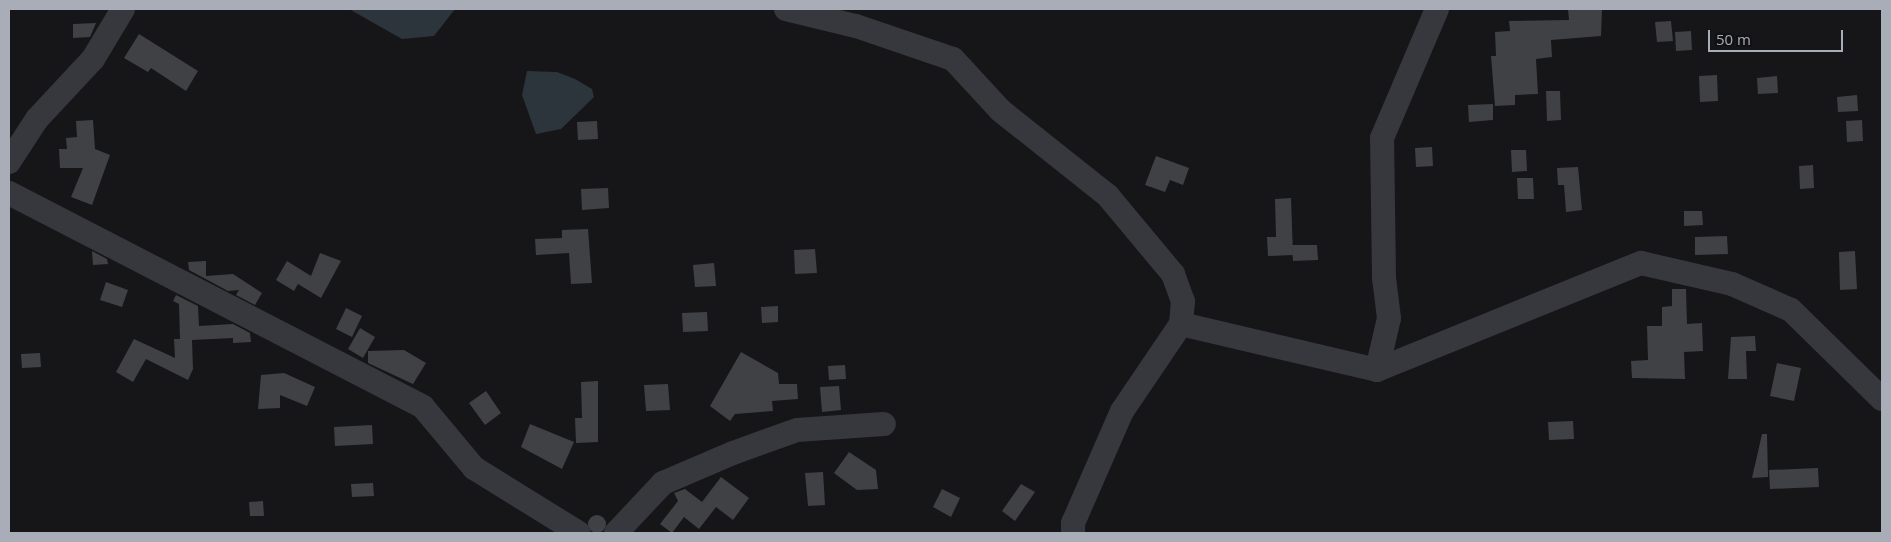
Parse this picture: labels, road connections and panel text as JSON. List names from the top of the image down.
{
  "scale_bar": "50 m"
}
